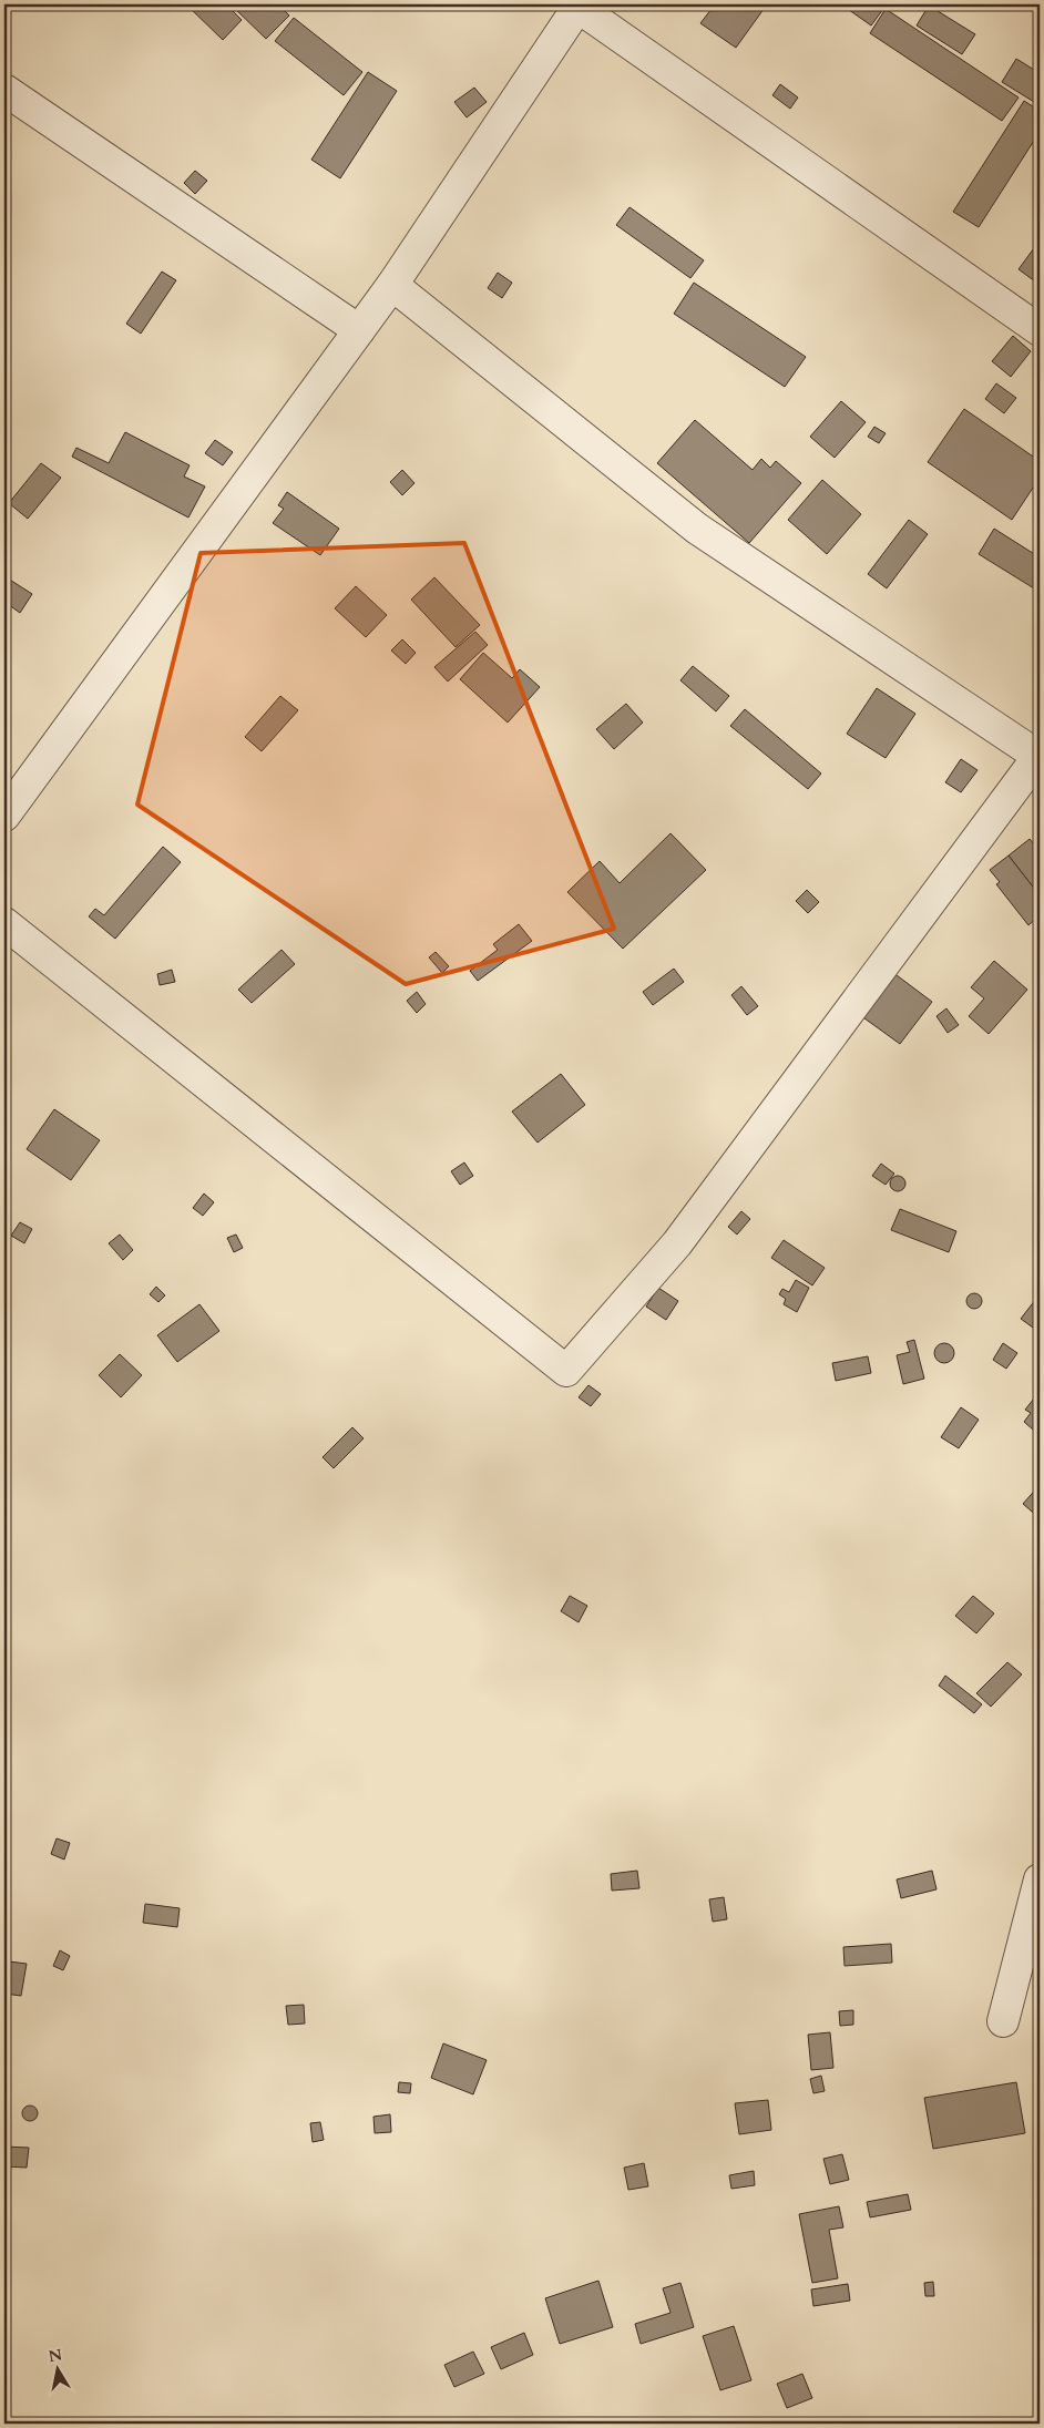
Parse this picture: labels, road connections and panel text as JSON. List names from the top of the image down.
{
  "north": "top"
}
